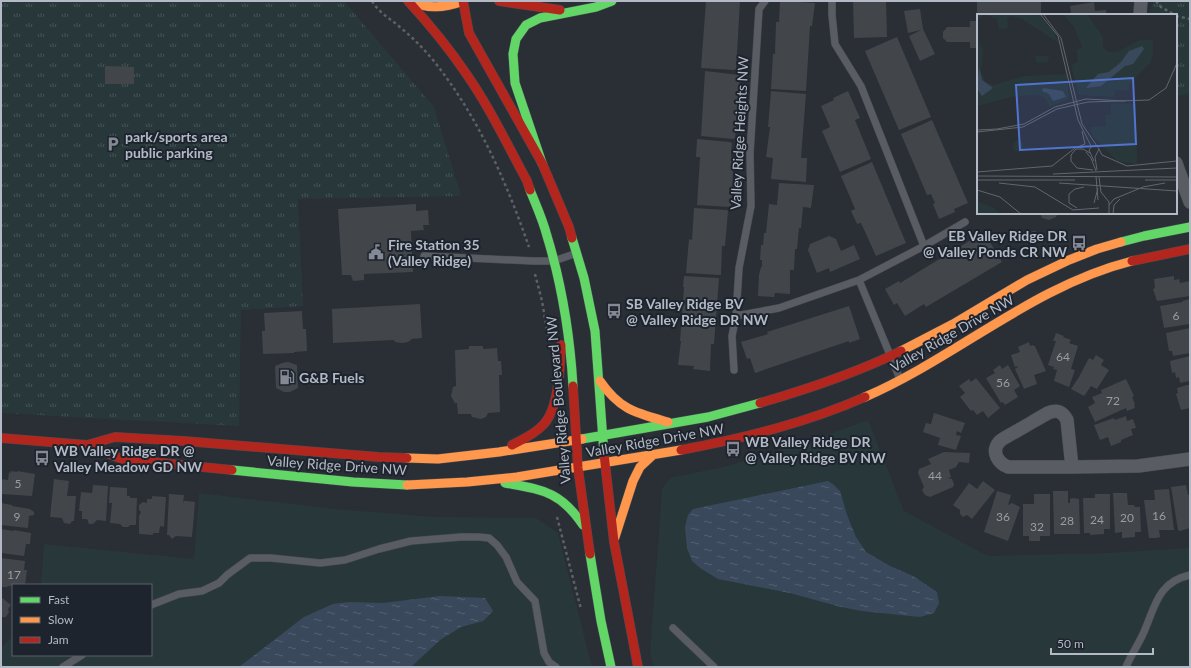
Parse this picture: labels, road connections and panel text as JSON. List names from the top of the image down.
{
  "streets": {
    "main road": ["Valley Ridge Drive NW", "Valley Ridge Boulevard NW"],
    "lane": ["Valley Ridge Heights NW"]
  },
  "crossings": [
    ["Valley Ridge Drive NW", "Valley Ridge Boulevard NW"]
  ],
  "places": {
    "parking": ["park/sports area public parking"],
    "bus stop": [
      "EB Valley Ridge DR @ Valley Ponds CR NW",
      "SB Valley Ridge BV @ Valley Ridge DR NW",
      "WB Valley Ridge DR @ Valley Ridge BV NW",
      "WB Valley Ridge DR @ Valley Meadow GD NW"
    ],
    "public building": ["Fire Station 35 (Valley Ridge)"],
    "fuel station": ["G&B Fuels"]
  },
  "house_numbers": [
    "6",
    "64",
    "56",
    "72",
    "44",
    "5",
    "16",
    "9",
    "36",
    "20",
    "24",
    "28",
    "32",
    "17"
  ],
  "legend": ["Fast", "Slow", "Jam"],
  "scale_bar": "50 m"
}
